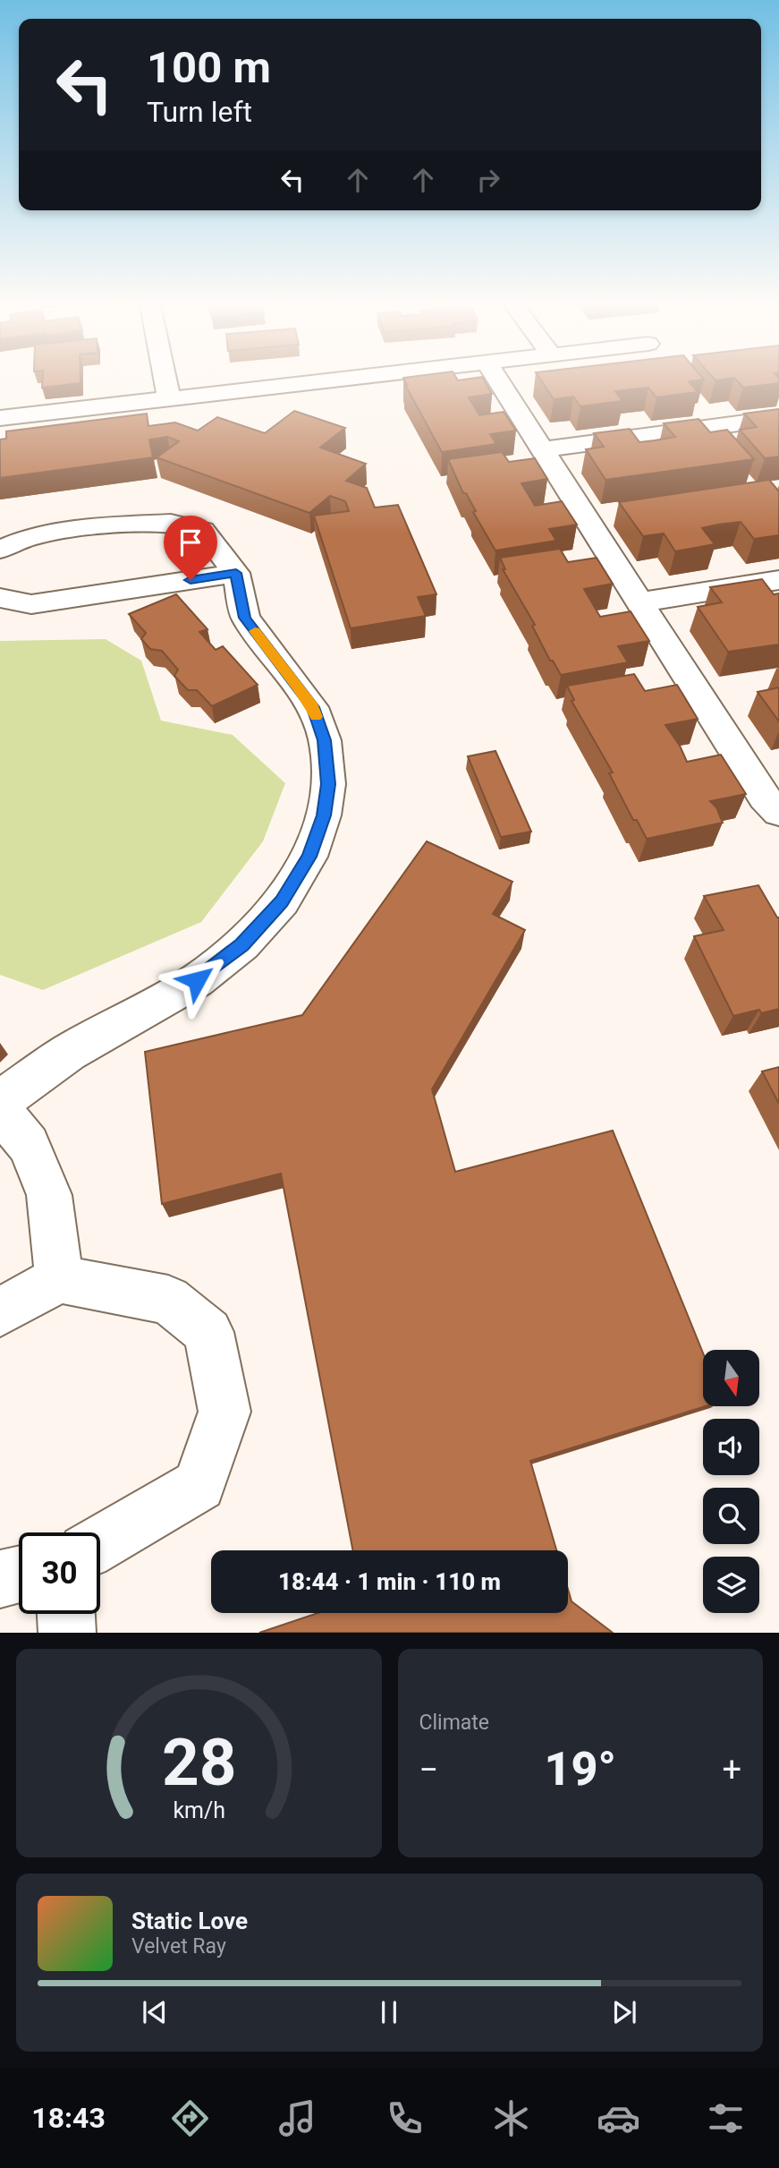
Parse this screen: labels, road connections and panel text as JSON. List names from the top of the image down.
{
  "north": "bottom",
  "page": {
    "turn": ["100 m", "Turn left"],
    "limit": "30",
    "trip": "18:44 · 1 min · 110 m",
    "tile": "Climate",
    "heat": ["−", "19°", "+"],
    "song": ["Static Love", "Velvet Ray"],
    "tabs": "18:43",
    "gauge": ["28", "km/h"]
  }
}
